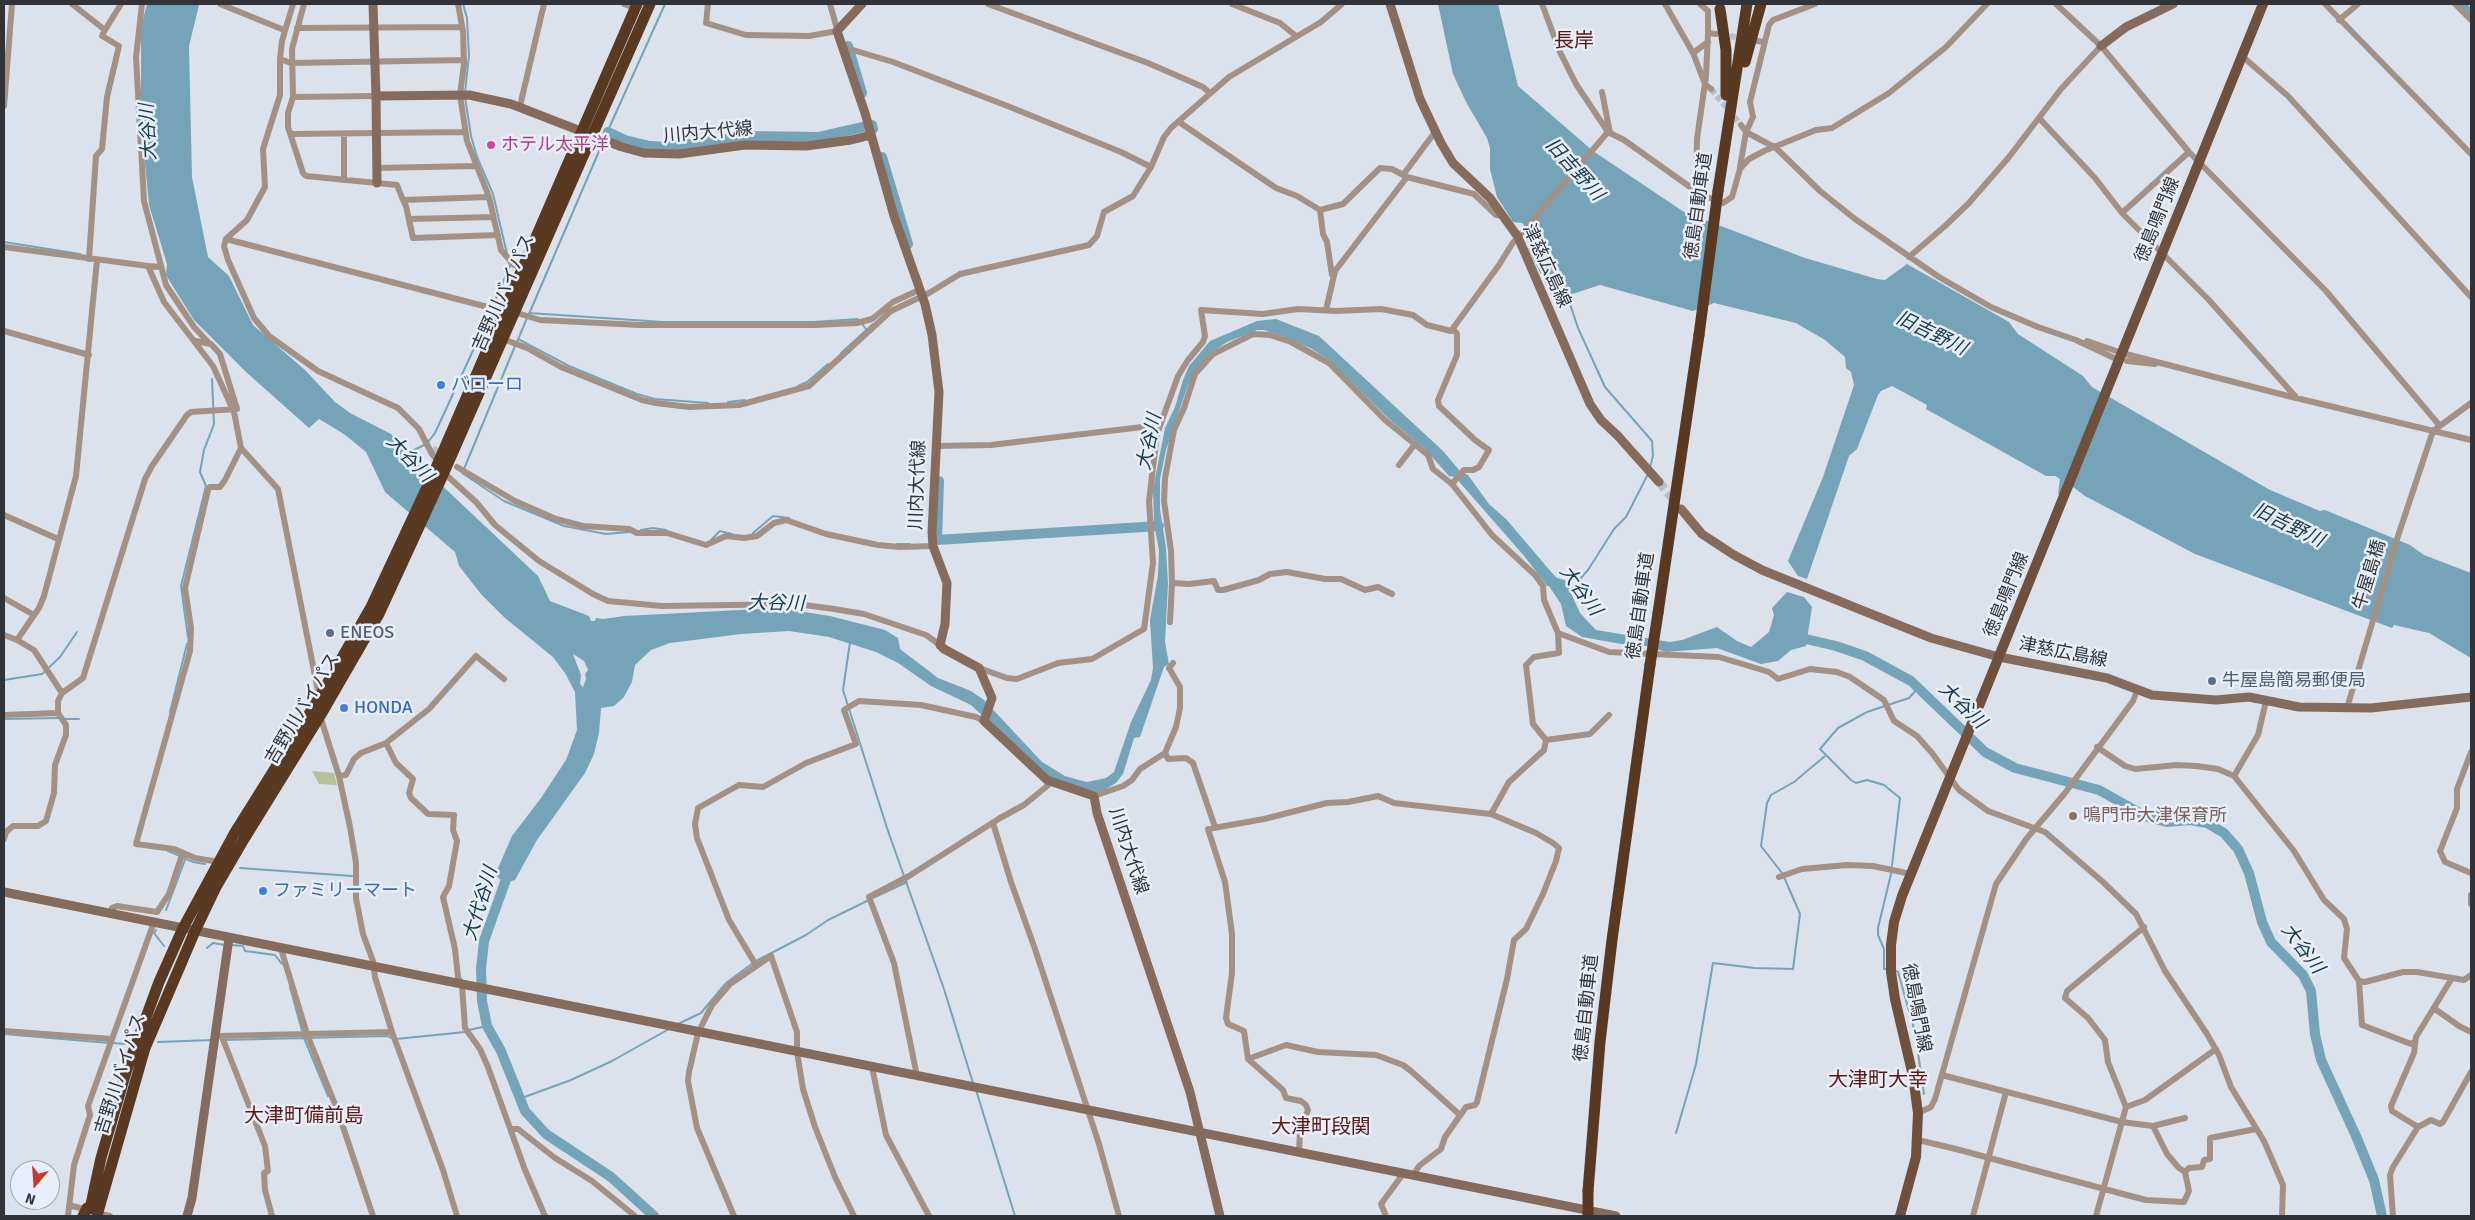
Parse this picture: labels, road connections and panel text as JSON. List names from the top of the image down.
{
  "streets": {
    "highway": ["徳島自動車道", "吉野川バイパス"],
    "main road": ["川内大代線", "徳島鳴門線", "津慈広島線"],
    "street": ["牛屋島橋"]
  },
  "crossings": [
    ["川内大代線", "吉野川バイパス"],
    ["徳島鳴門線", "津慈広島線"],
    ["津慈広島線", "牛屋島橋"]
  ],
  "districts": [
    "長岸",
    "大津町大幸",
    "大津町備前島",
    "大津町段関"
  ],
  "water": ["大谷川", "旧吉野川", "大代谷川"],
  "places": [
    "ホテル太平洋",
    "バローロ",
    "ENEOS",
    "牛屋島簡易郵便局",
    "HONDA",
    "鳴門市大津保育所",
    "ファミリーマート"
  ],
  "north": "bottom"
}
